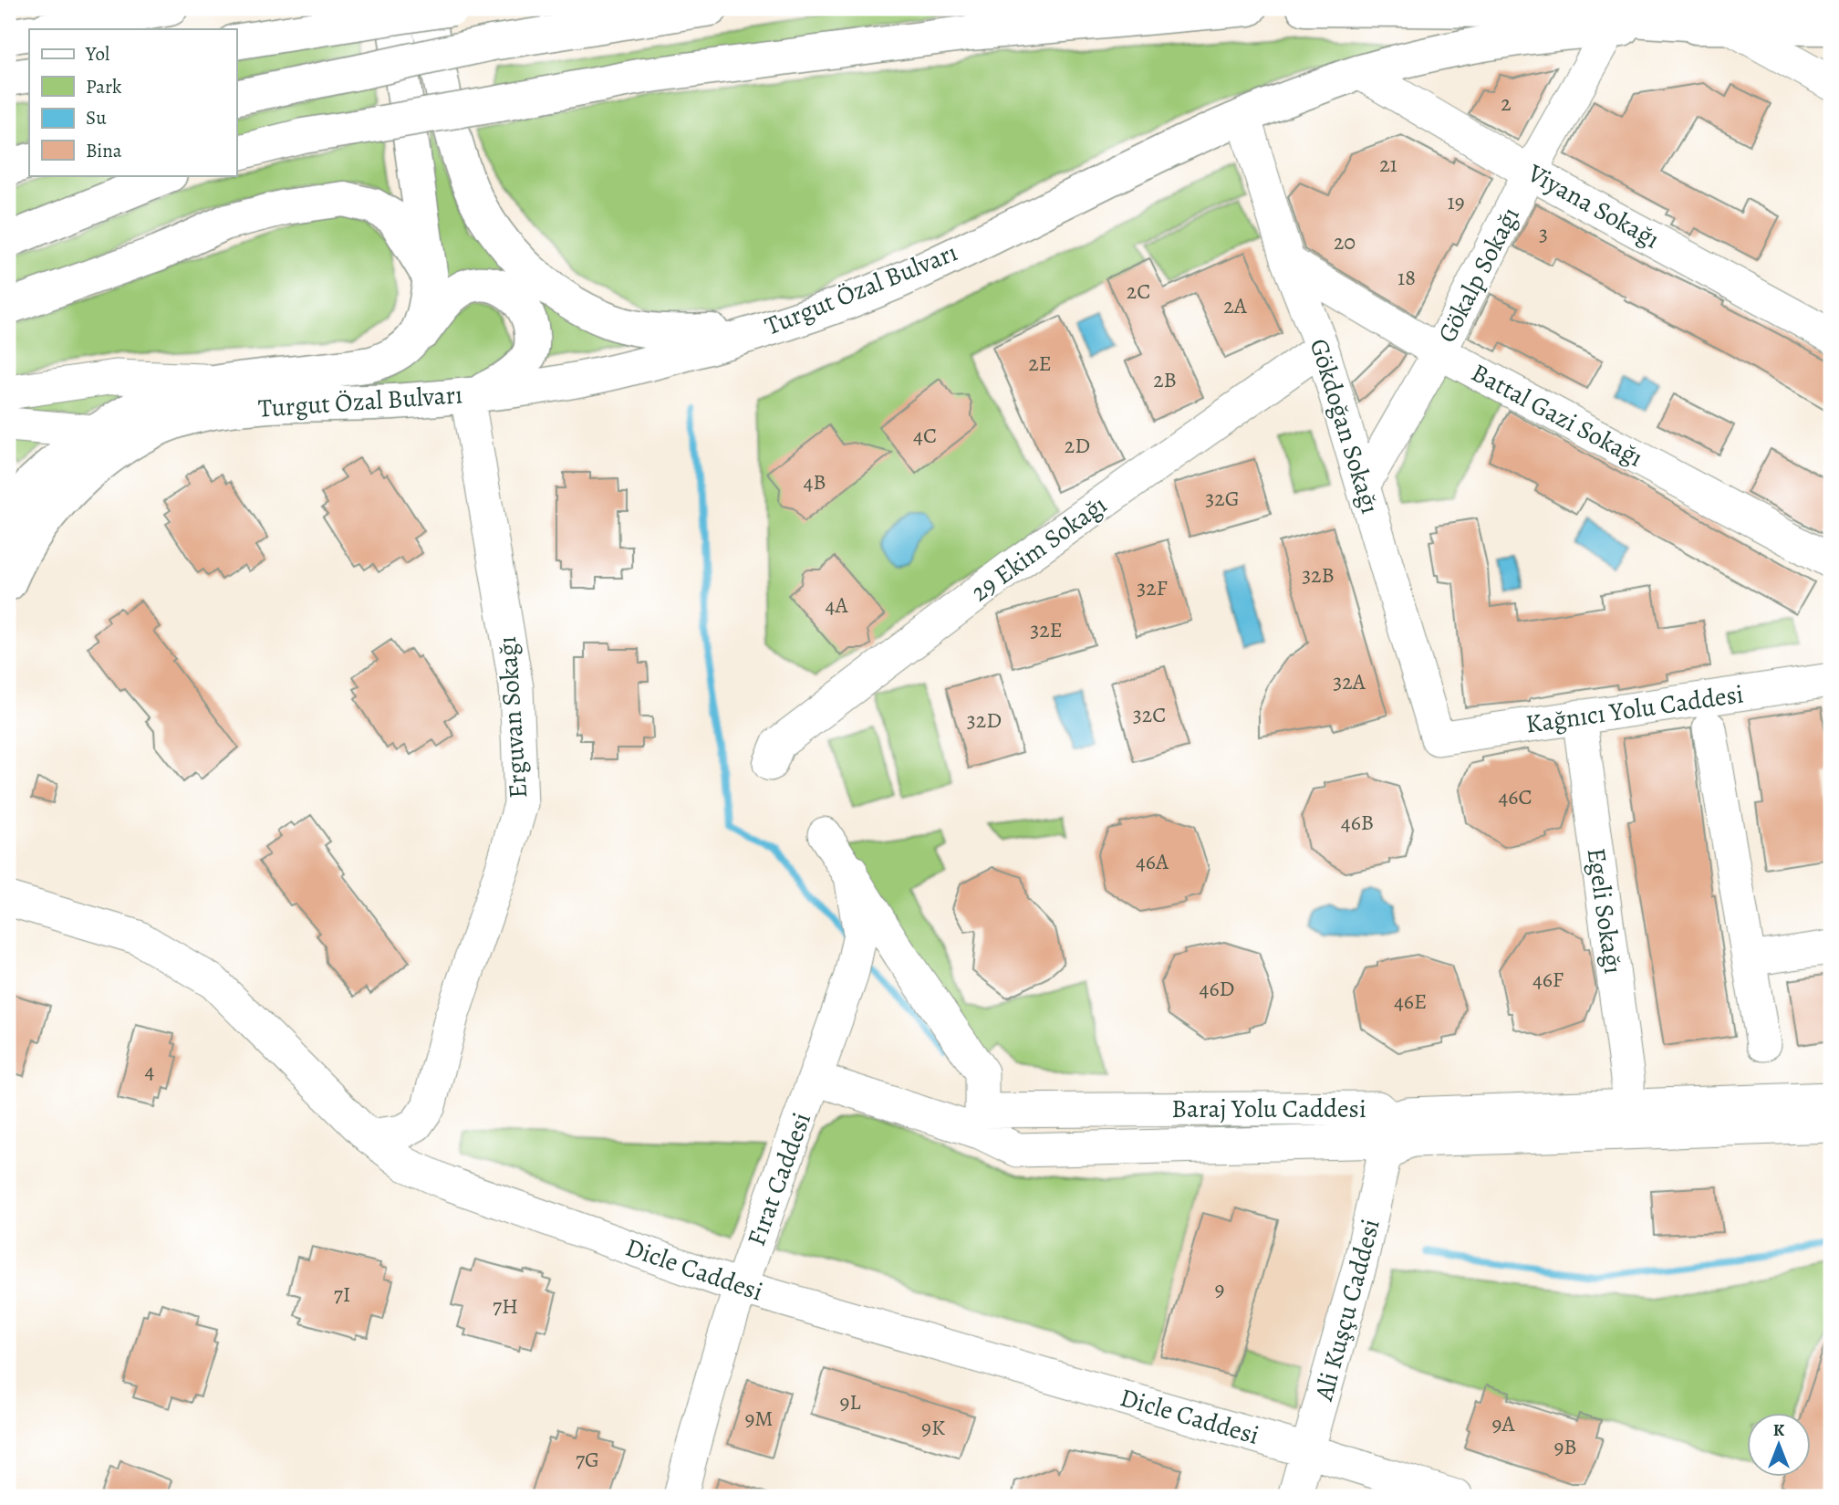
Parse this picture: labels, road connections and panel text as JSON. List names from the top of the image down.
{
  "streets": {
    "main road": ["Turgut Özal Bulvarı"],
    "street": [
      "Viyana Sokağı",
      "Gökalp Sokağı",
      "Battal Gazi Sokağı",
      "Gökdoğan Sokağı",
      "29 Ekim Sokağı",
      "Kağnıcı Yolu Caddesi",
      "Erguvan Sokağı",
      "Egeli Sokağı",
      "Baraj Yolu Caddesi",
      "Fırat Caddesi",
      "Dicle Caddesi",
      "Ali Kuşçu Caddesi"
    ]
  },
  "crossings": [
    ["Viyana Sokağı", "Gökalp Sokağı"],
    ["Viyana Sokağı", "Turgut Özal Bulvarı"],
    ["Gökalp Sokağı", "Turgut Özal Bulvarı"],
    ["Gökalp Sokağı", "Battal Gazi Sokağı"],
    ["Gökalp Sokağı", "Gökdoğan Sokağı"],
    ["Turgut Özal Bulvarı", "Gökdoğan Sokağı"],
    ["Turgut Özal Bulvarı", "Erguvan Sokağı"],
    ["Battal Gazi Sokağı", "Gökdoğan Sokağı"],
    ["Gökdoğan Sokağı", "29 Ekim Sokağı"],
    ["Gökdoğan Sokağı", "Kağnıcı Yolu Caddesi"],
    ["Kağnıcı Yolu Caddesi", "Egeli Sokağı"],
    ["Erguvan Sokağı", "Dicle Caddesi"],
    ["Egeli Sokağı", "Baraj Yolu Caddesi"],
    ["Baraj Yolu Caddesi", "Fırat Caddesi"],
    ["Baraj Yolu Caddesi", "Ali Kuşçu Caddesi"],
    ["Fırat Caddesi", "Dicle Caddesi"],
    ["Dicle Caddesi", "Ali Kuşçu Caddesi"]
  ],
  "house_numbers": [
    "2",
    "21",
    "19",
    "3",
    "20",
    "18",
    "2C",
    "2A",
    "2E",
    "2B",
    "4C",
    "2D",
    "4B",
    "32G",
    "32B",
    "32F",
    "4A",
    "32E",
    "32A",
    "32C",
    "32D",
    "46C",
    "46B",
    "46A",
    "46F",
    "46D",
    "46E",
    "4",
    "9",
    "7I",
    "7H",
    "9L",
    "9M",
    "9A",
    "9K",
    "9B",
    "7G"
  ],
  "legend": [
    "Yol",
    "Park",
    "Su",
    "Bina"
  ],
  "north": "top"
}
